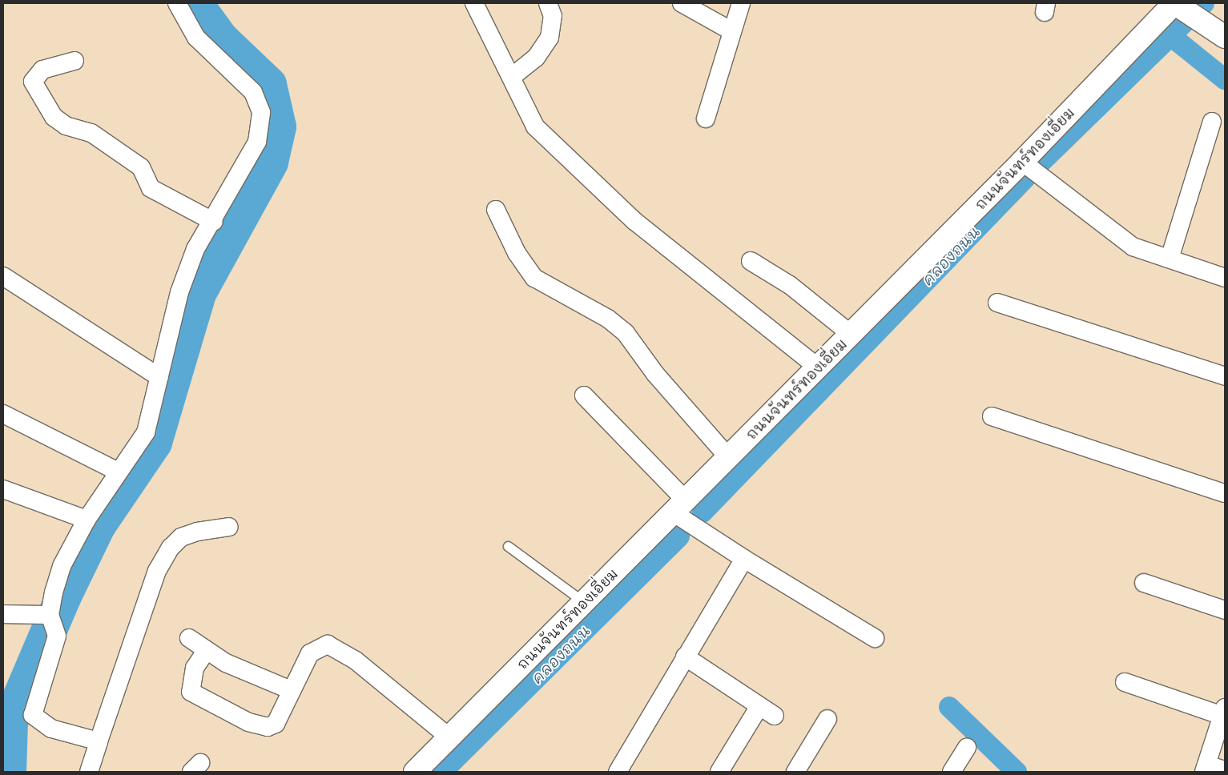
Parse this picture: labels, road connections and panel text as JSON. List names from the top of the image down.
{
  "streets": {
    "street": ["ถนนจันทร์ทองเอี่ยม"]
  },
  "water": ["คลองถนน"]
}
